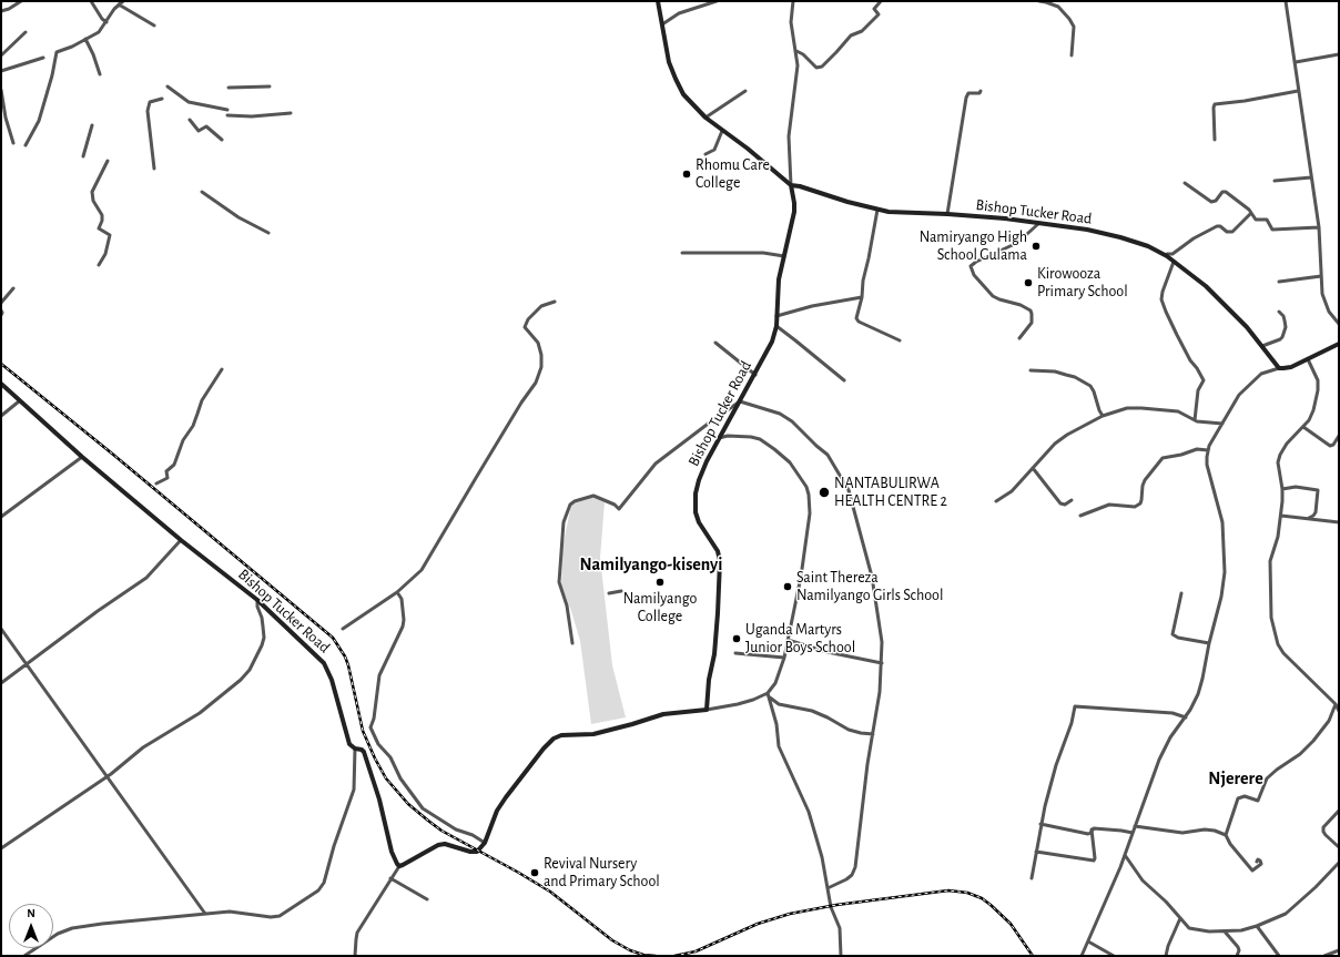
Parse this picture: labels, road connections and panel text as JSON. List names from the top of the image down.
{
  "streets": {
    "main road": ["Bishop Tucker Road"]
  },
  "districts": ["Namilyango-kisenyi", "Njerere"],
  "places": [
    "Rhomu Care College",
    "Namiryango High School Gulama",
    "Kirowooza Primary School",
    "NANTABULIRWA HEALTH CENTRE 2",
    "Namilyango College",
    "Saint Thereza Namilyango Girls School",
    "Uganda Martyrs Junior Boys School",
    "Revival Nursery and Primary School"
  ],
  "north": "top"
}
